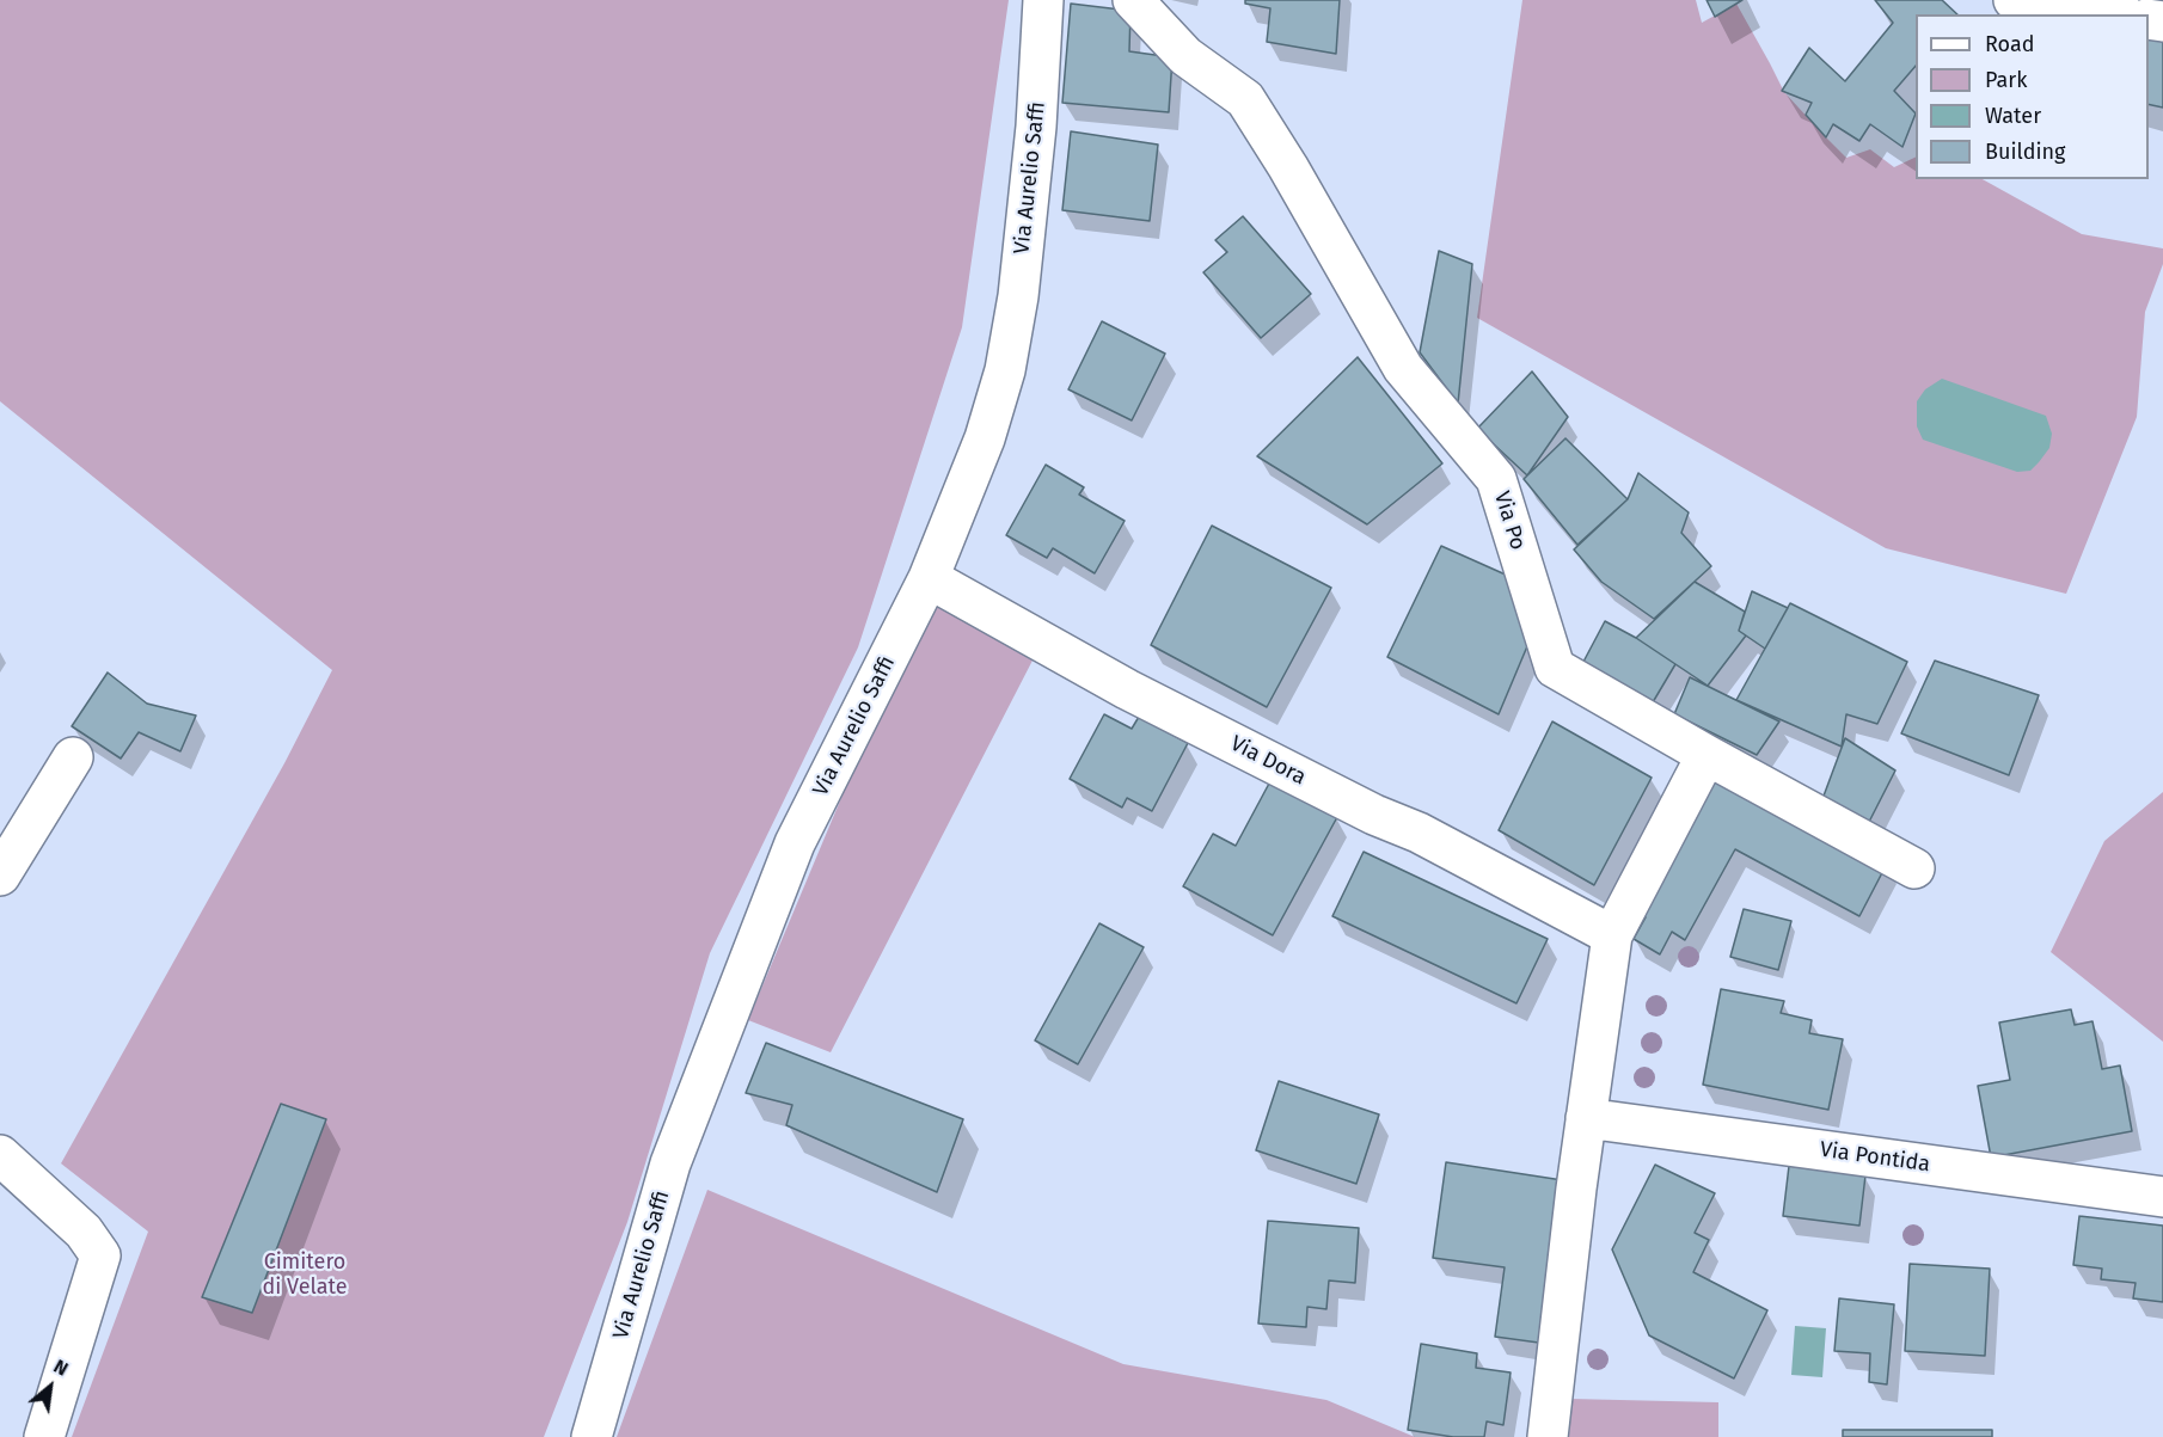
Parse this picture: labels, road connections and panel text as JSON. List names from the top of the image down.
{
  "streets": {
    "street": [
      "Via Aurelio Saffi",
      "Via Po",
      "Via Dora",
      "Via Pontida"
    ]
  },
  "crossings": [
    ["Via Aurelio Saffi", "Via Dora"]
  ],
  "parks": ["Cimitero di Velate"],
  "legend": [
    "Road",
    "Park",
    "Water",
    "Building"
  ],
  "north": "top right"
}
